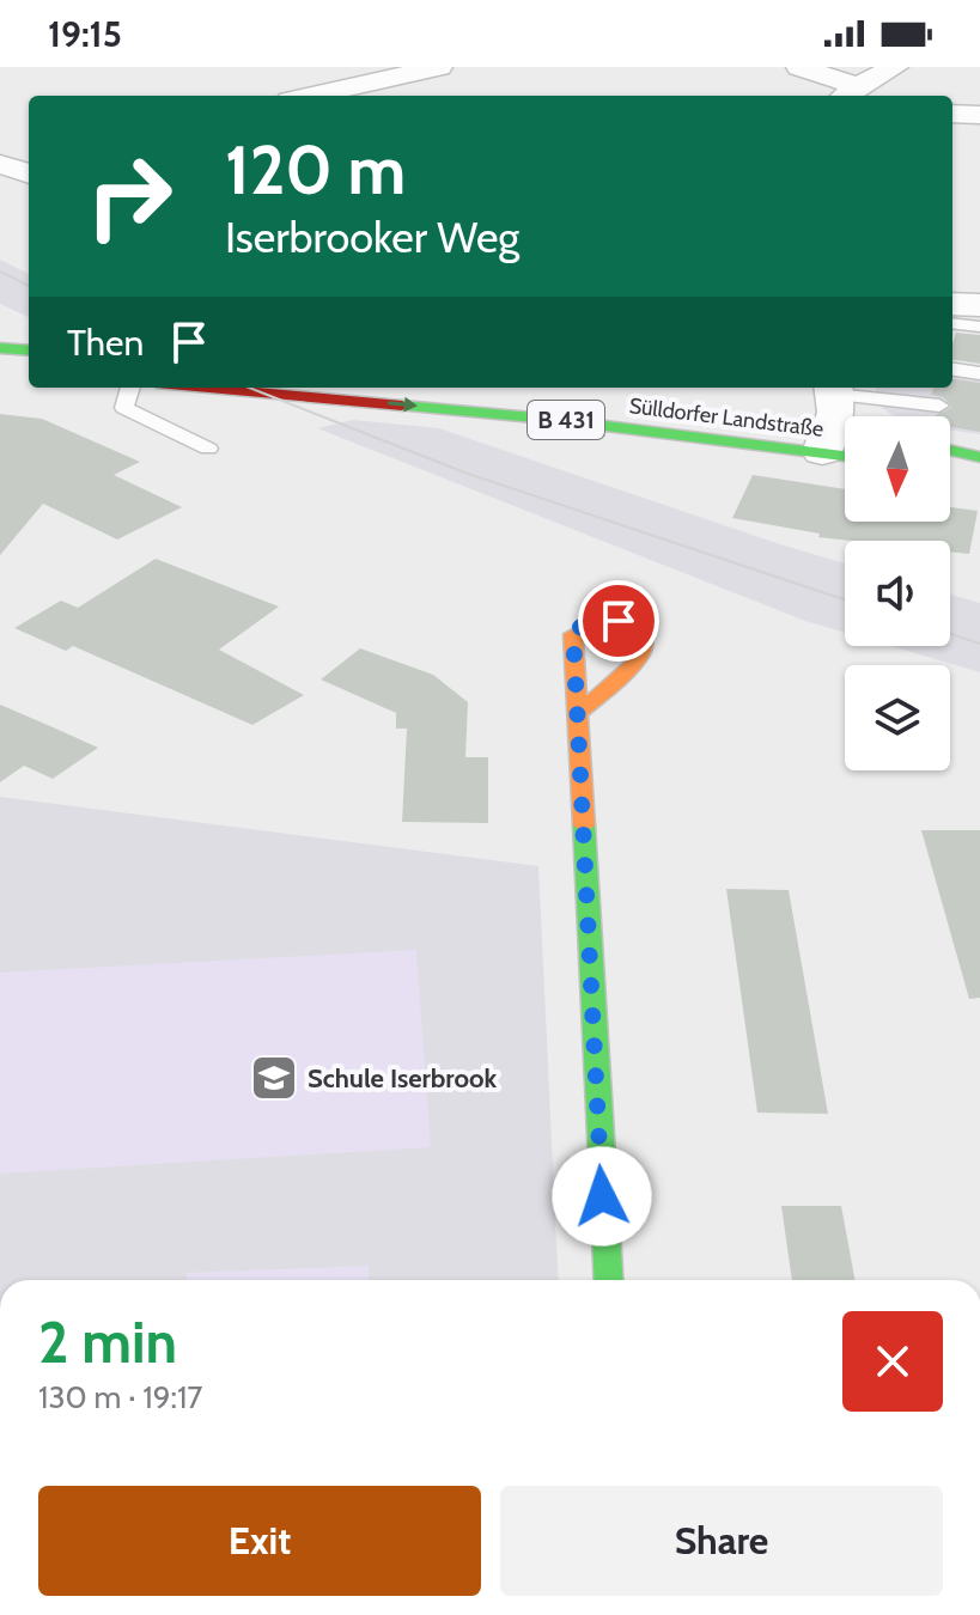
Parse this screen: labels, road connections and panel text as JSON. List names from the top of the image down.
{
  "streets": {
    "main road": ["Sülldorfer Landstraße", "B 431"]
  },
  "one_way": ["Sülldorfer Landstraße"],
  "places": {
    "school or university": ["Schule Iserbrook"]
  },
  "north": "bottom",
  "page": {
    "status": "19:15",
    "turn": ["120 m", "Iserbrooker Weg"],
    "then": "Then",
    "heading": ["2 min", "130 m · 19:17"],
    "buttons": ["Exit", "Share"]
  }
}
